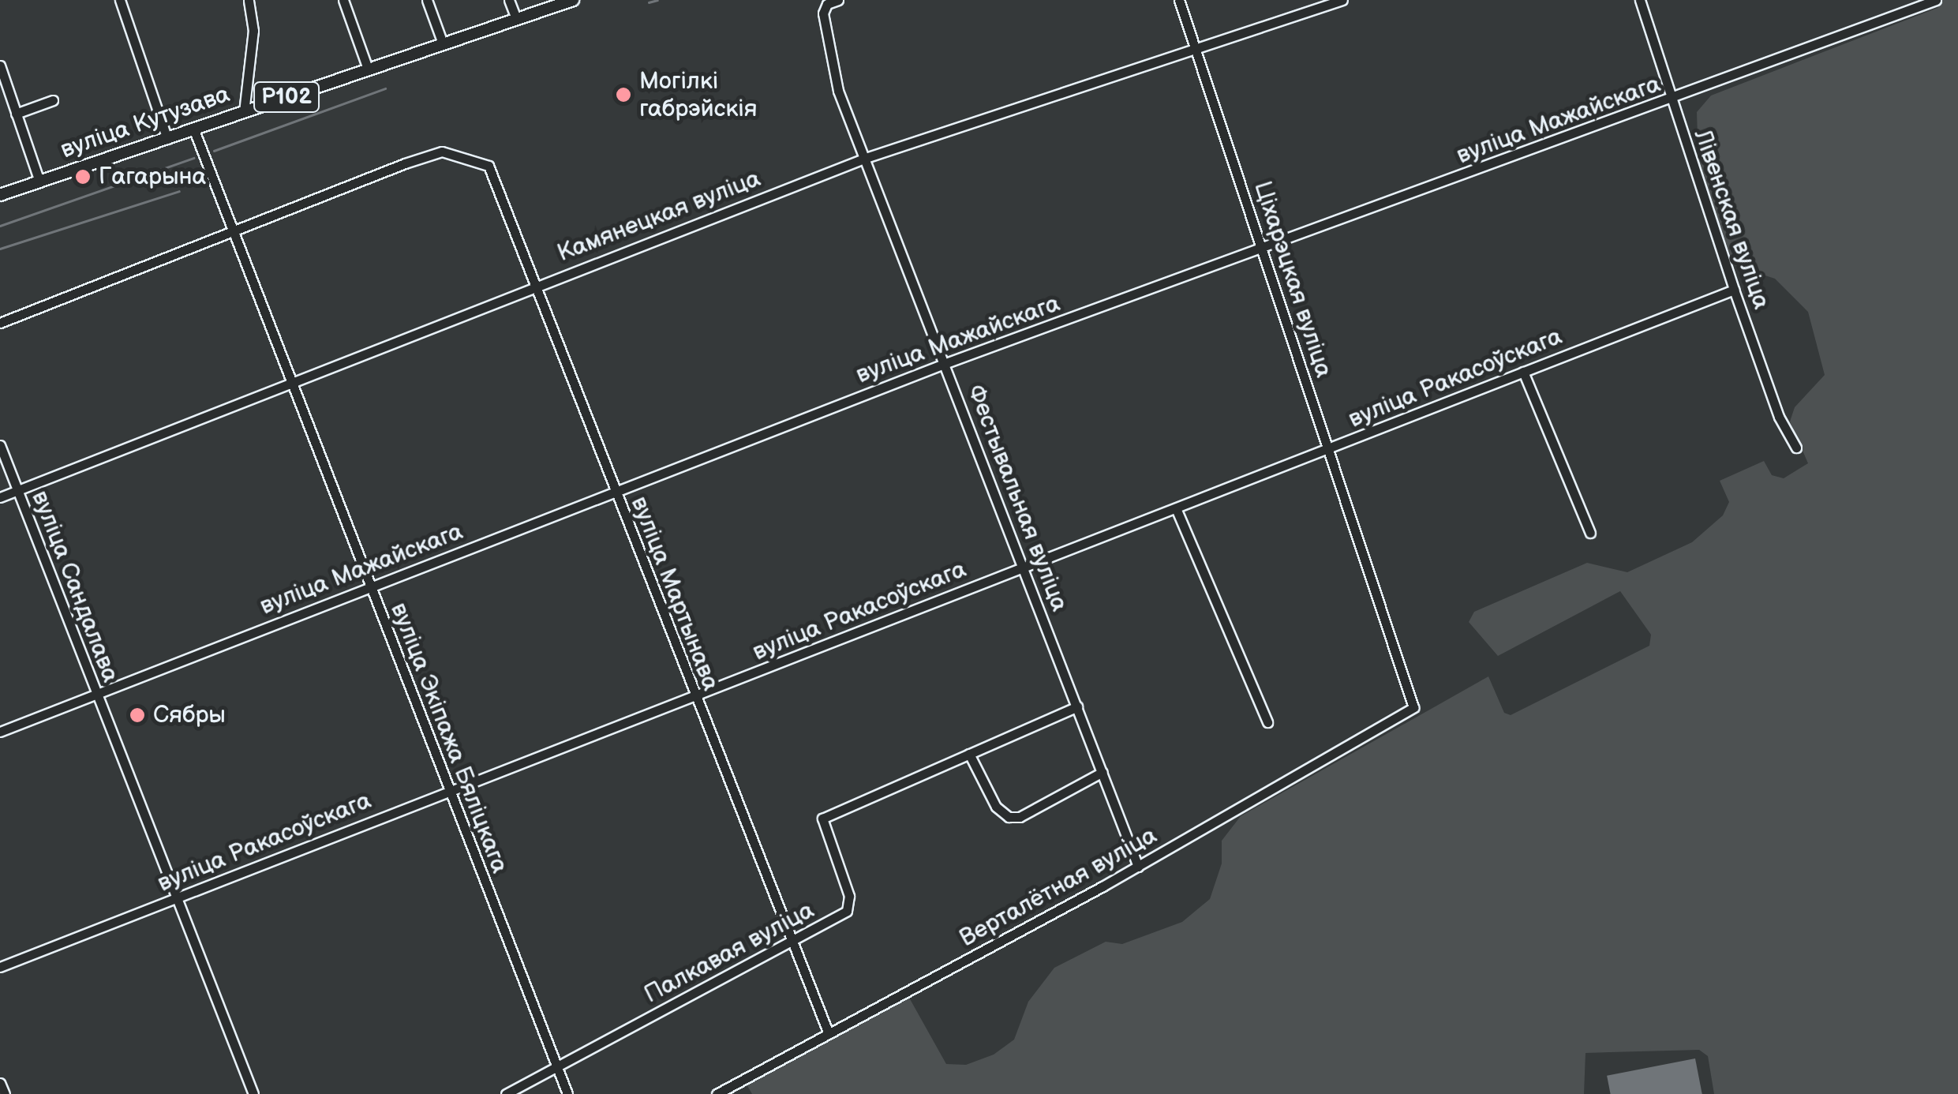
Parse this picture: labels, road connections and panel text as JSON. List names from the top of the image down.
{
  "streets": {
    "main road": ["Р102", "вуліца Кутузава"],
    "street": [
      "вуліца Мажайскага",
      "Камянецкая вуліца",
      "Лівенская вуліца",
      "Ціхарэцкая вуліца",
      "вуліца Ракасоўскага",
      "Фестывальная вуліца",
      "вуліца Сандалава",
      "вуліца Мартынава",
      "вуліца Экіпажа Бяліцкага",
      "Верталётная вуліца",
      "Палкавая вуліца"
    ]
  },
  "crossings": [
    ["вуліца Мажайскага", "Лівенская вуліца"],
    ["вуліца Мажайскага", "Ціхарэцкая вуліца"],
    ["вуліца Мажайскага", "Фестывальная вуліца"],
    ["вуліца Мажайскага", "вуліца Сандалава"],
    ["вуліца Мажайскага", "вуліца Мартынава"],
    ["вуліца Мажайскага", "вуліца Экіпажа Бяліцкага"],
    ["вуліца Кутузава", "вуліца Экіпажа Бяліцкага"],
    ["Камянецкая вуліца", "Ціхарэцкая вуліца"],
    ["Камянецкая вуліца", "Фестывальная вуліца"],
    ["Камянецкая вуліца", "вуліца Сандалава"],
    ["Камянецкая вуліца", "вуліца Мартынава"],
    ["Камянецкая вуліца", "вуліца Экіпажа Бяліцкага"],
    ["Лівенская вуліца", "вуліца Ракасоўскага"],
    ["Ціхарэцкая вуліца", "вуліца Ракасоўскага"],
    ["Ціхарэцкая вуліца", "Верталётная вуліца"],
    ["вуліца Ракасоўскага", "Фестывальная вуліца"],
    ["вуліца Ракасоўскага", "вуліца Сандалава"],
    ["вуліца Ракасоўскага", "вуліца Мартынава"],
    ["вуліца Ракасоўскага", "вуліца Экіпажа Бяліцкага"],
    ["Фестывальная вуліца", "Верталётная вуліца"],
    ["Фестывальная вуліца", "Палкавая вуліца"],
    ["вуліца Мартынава", "вуліца Экіпажа Бяліцкага"],
    ["вуліца Мартынава", "Верталётная вуліца"],
    ["вуліца Мартынава", "Палкавая вуліца"],
    ["вуліца Экіпажа Бяліцкага", "Палкавая вуліца"]
  ],
  "places": ["Могілкі габрэйскія", "Гагарына", "Сябры"]
}
